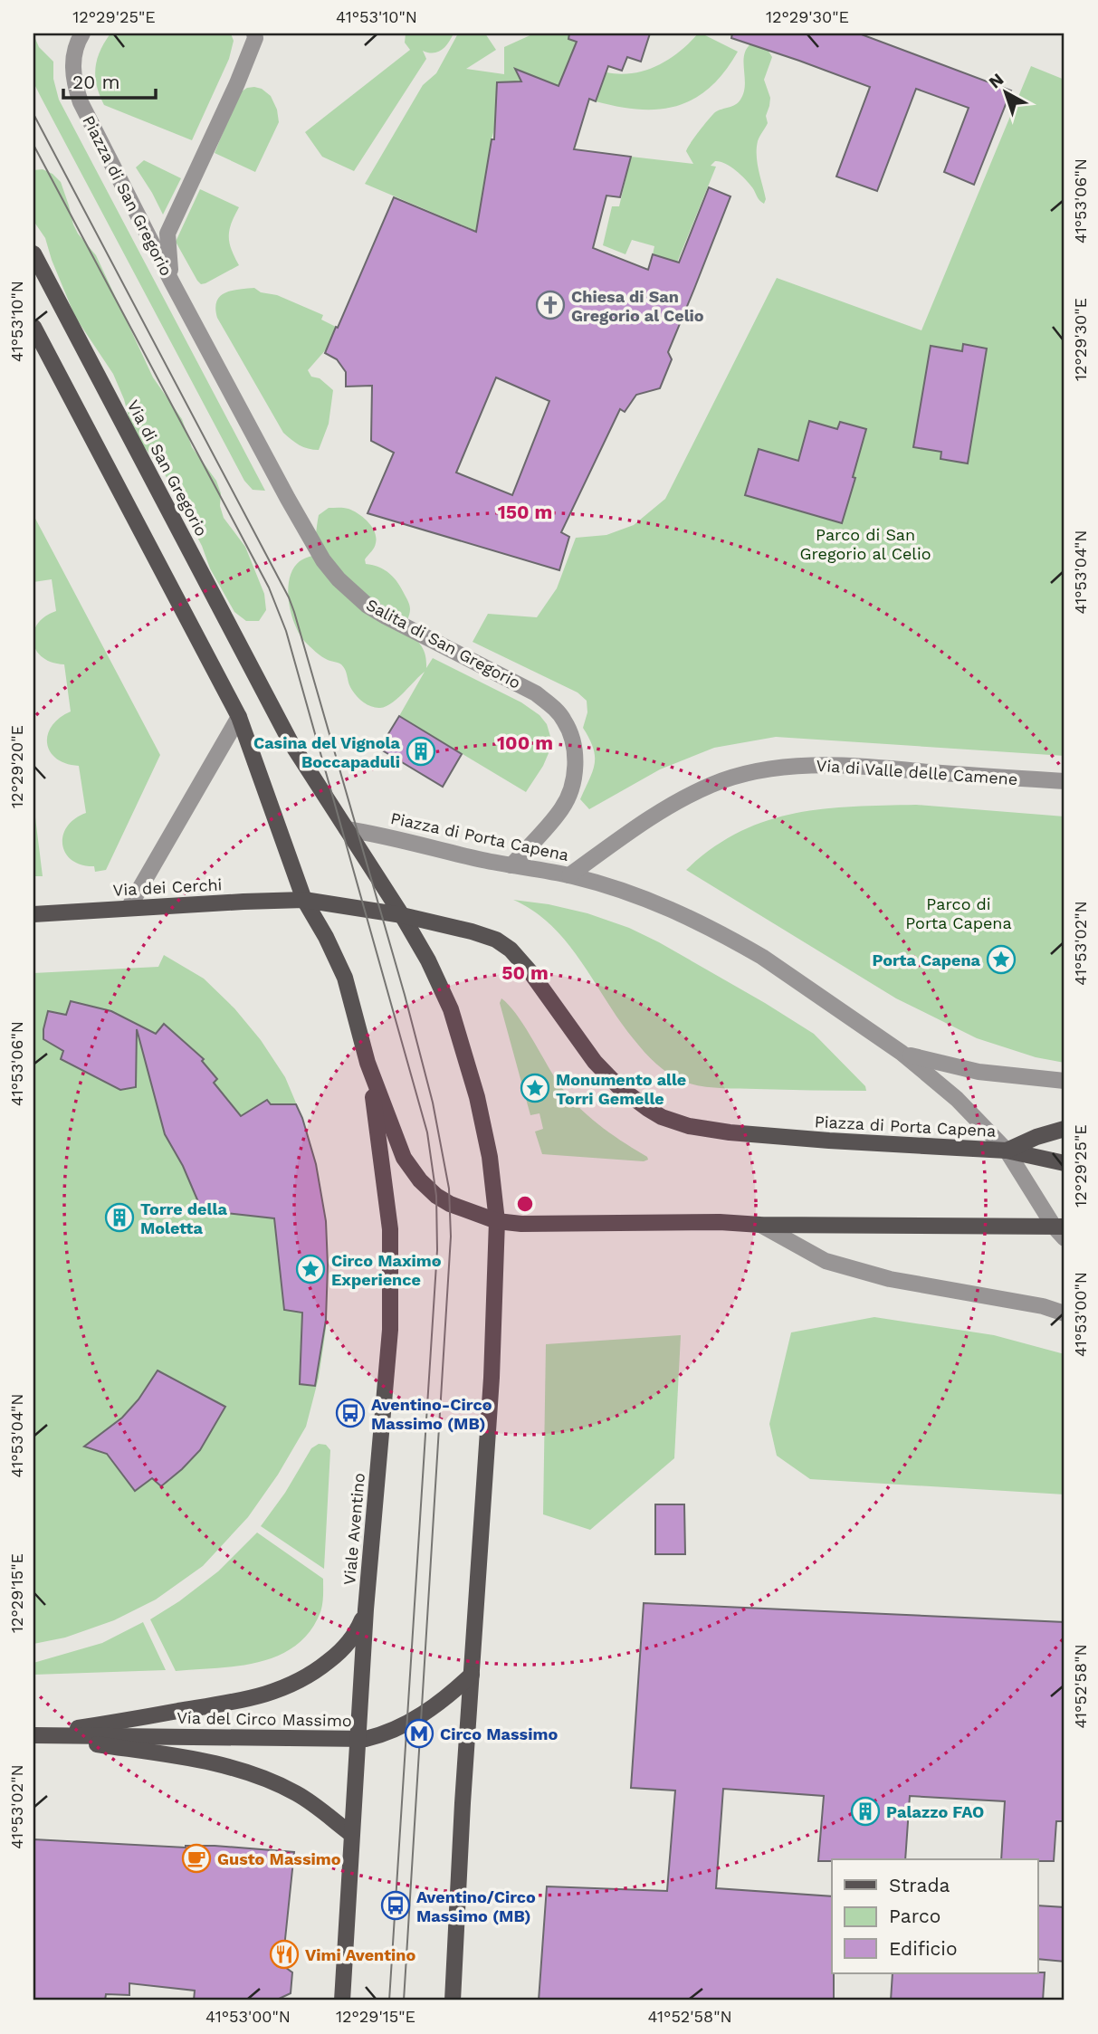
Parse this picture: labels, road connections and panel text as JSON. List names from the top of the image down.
{
  "streets": {
    "main road": [
      "Via di San Gregorio",
      "Piazza di Porta Capena",
      "Via dei Cerchi",
      "Viale Aventino",
      "Via del Circo Massimo"
    ],
    "street": ["Piazza di San Gregorio", "Salita di San Gregorio", "Via di Valle delle Camene"]
  },
  "crossings": [
    ["Piazza di San Gregorio", "Salita di San Gregorio"],
    ["Via di San Gregorio", "Piazza di Porta Capena"],
    ["Salita di San Gregorio", "Piazza di Porta Capena"],
    ["Via di Valle delle Camene", "Piazza di Porta Capena"],
    ["Piazza di Porta Capena", "Via dei Cerchi"],
    ["Viale Aventino", "Via del Circo Massimo"]
  ],
  "parks": ["Parco di San Gregorio al Celio", "Parco di Porta Capena"],
  "places": {
    "church": ["Chiesa di San Gregorio al Celio"],
    "building": ["Casina del Vignola Boccapaduli", "Torre della Moletta", "Palazzo FAO"],
    "place": ["Porta Capena", "Monumento alle Torri Gemelle", "Circo Maximo Experience"],
    "bus stop": ["Aventino-Circo Massimo (MB)", "Aventino/Circo Massimo (MB)"],
    "metro station": ["Circo Massimo"],
    "cafe": ["Gusto Massimo"],
    "restaurant": ["Vimi Aventino"]
  },
  "legend": ["Strada", "Parco", "Edificio"],
  "scale_bar": "20 m",
  "north": "top left",
  "coordinates": [
    "12°29'25\"E",
    "41°53'10\"N",
    "12°29'30\"E",
    "41°53'06\"N",
    "41°53'04\"N",
    "12°29'20\"E",
    "41°53'02\"N",
    "41°53'00\"N",
    "12°29'15\"E",
    "41°52'58\"N"
  ],
  "rings": ["150 m", "100 m", "50 m"]
}
